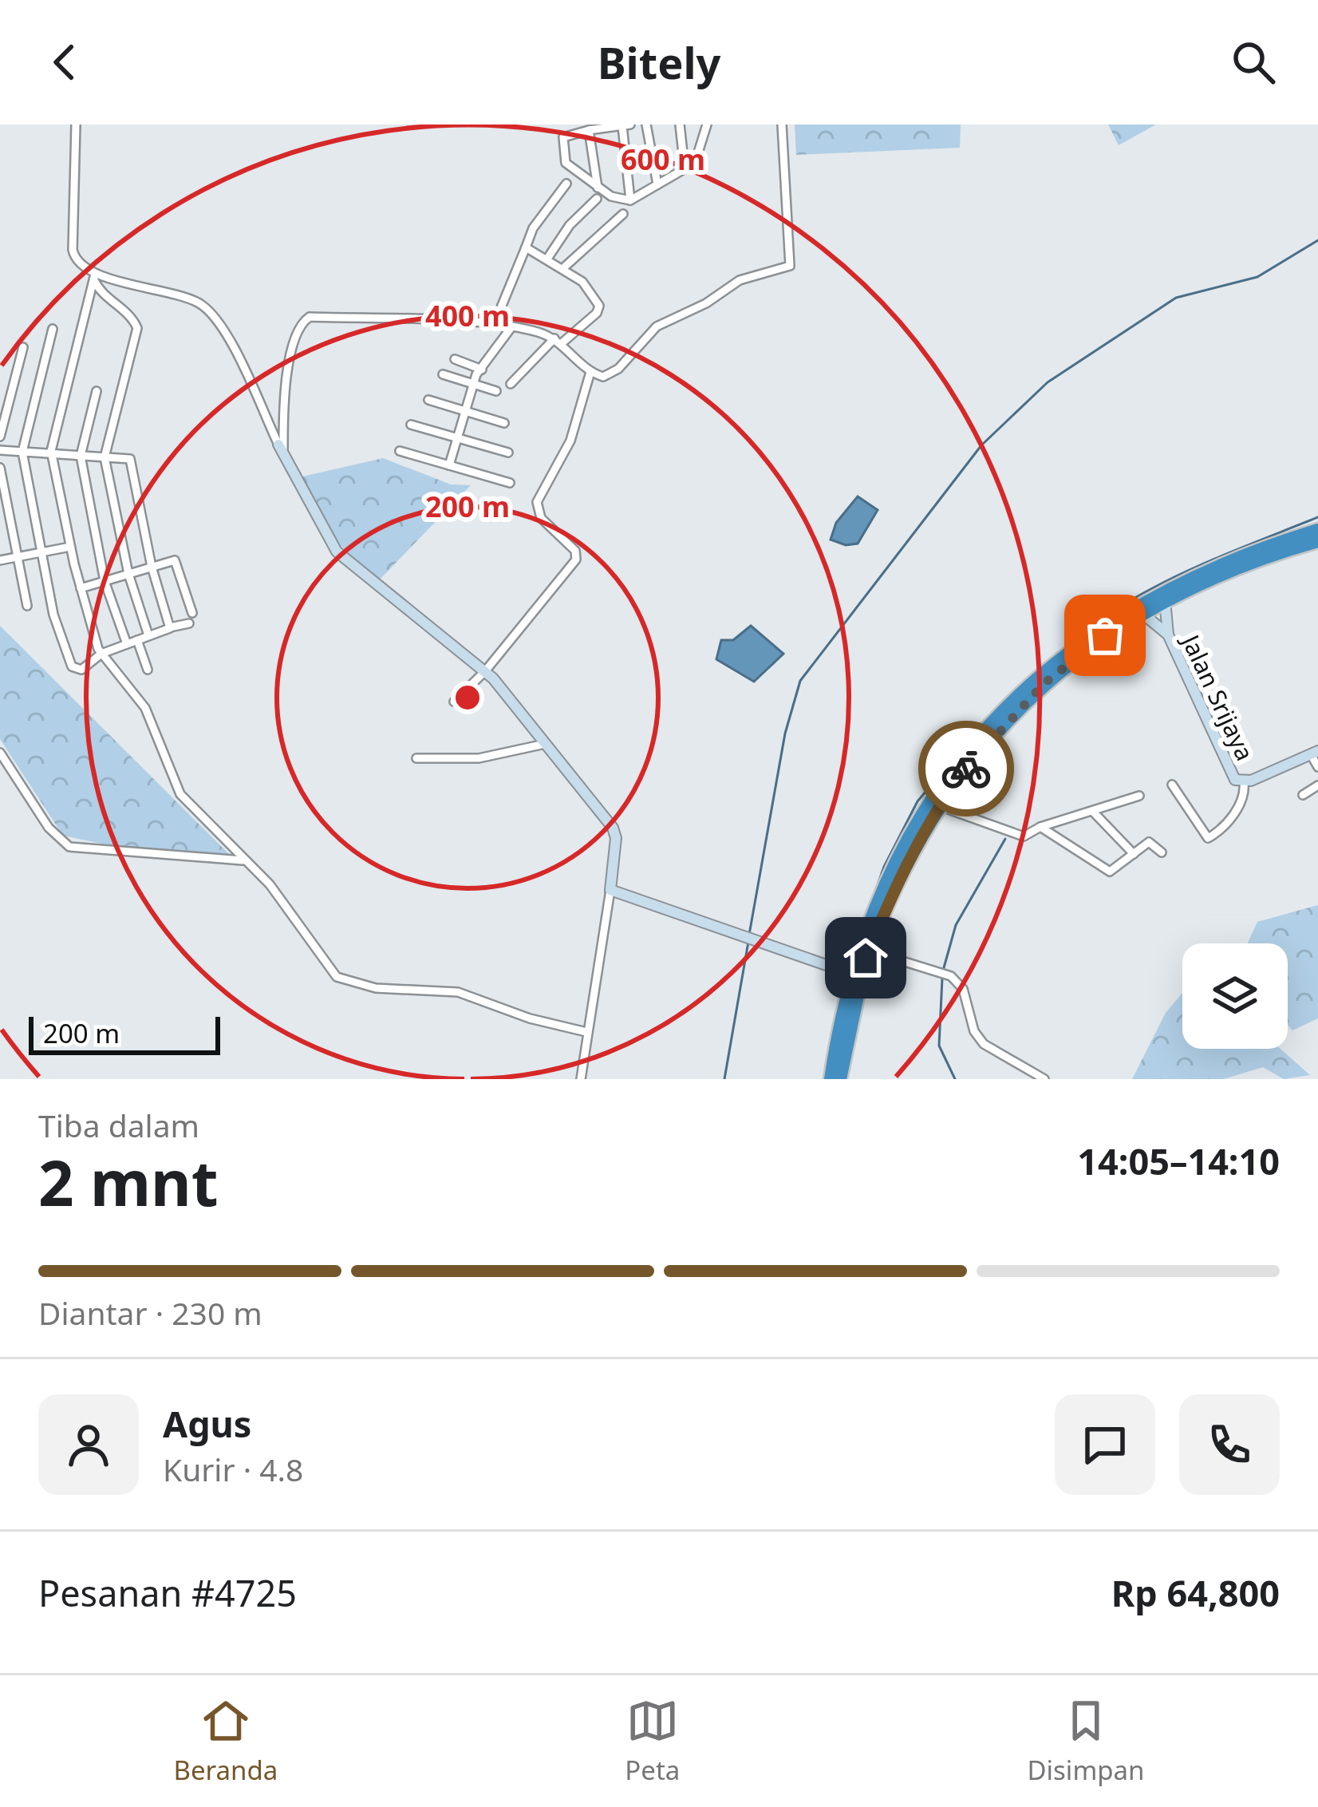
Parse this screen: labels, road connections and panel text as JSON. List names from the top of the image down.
{
  "streets": {
    "street": ["Jalan Srijaya"]
  },
  "scale_bar": "200 m",
  "page": {
    "header": "Bitely",
    "scale": "200 m",
    "heading": ["2 mnt", "Tiba dalam", "14:05–14:10"],
    "panel": [
      "Agus",
      "Kurir · 4.8",
      "Pesanan #4725",
      "Rp 64,800"
    ],
    "bar": "Diantar · 230 m",
    "tabs": ["Beranda", "Peta", "Disimpan"]
  },
  "rings": ["600 m", "400 m", "200 m"]
}
